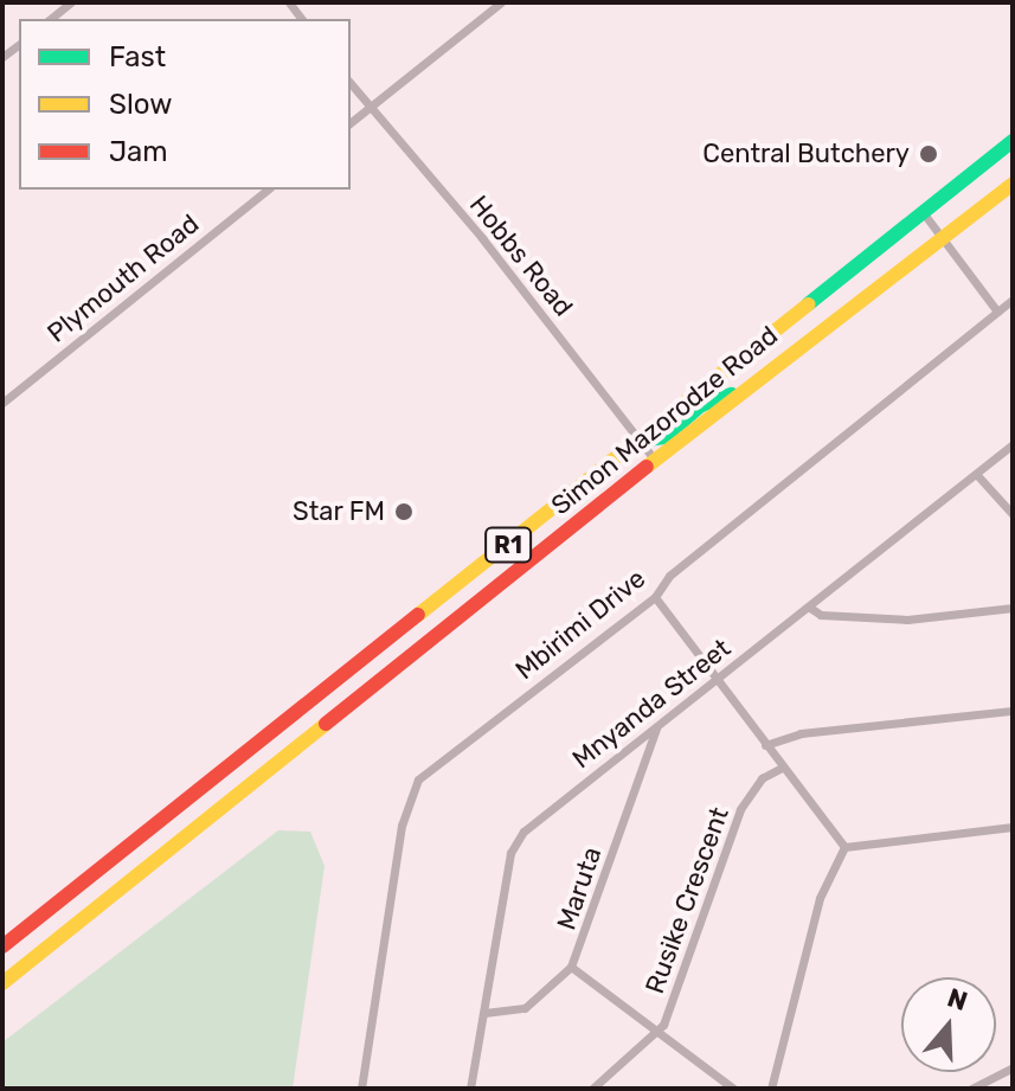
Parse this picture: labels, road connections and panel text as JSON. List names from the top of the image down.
{
  "streets": {
    "highway": ["Simon Mazorodze Road", "R1"],
    "street": [
      "Hobbs Road",
      "Plymouth Road",
      "Mbirimi Drive",
      "Mnyanda Street",
      "Maruta",
      "Rusike Crescent"
    ]
  },
  "crossings": [
    ["Hobbs Road", "Simon Mazorodze Road"],
    ["Mnyanda Street", "Maruta"]
  ],
  "places": ["Central Butchery", "Star FM"],
  "legend": ["Fast", "Slow", "Jam"],
  "north": "top"
}
